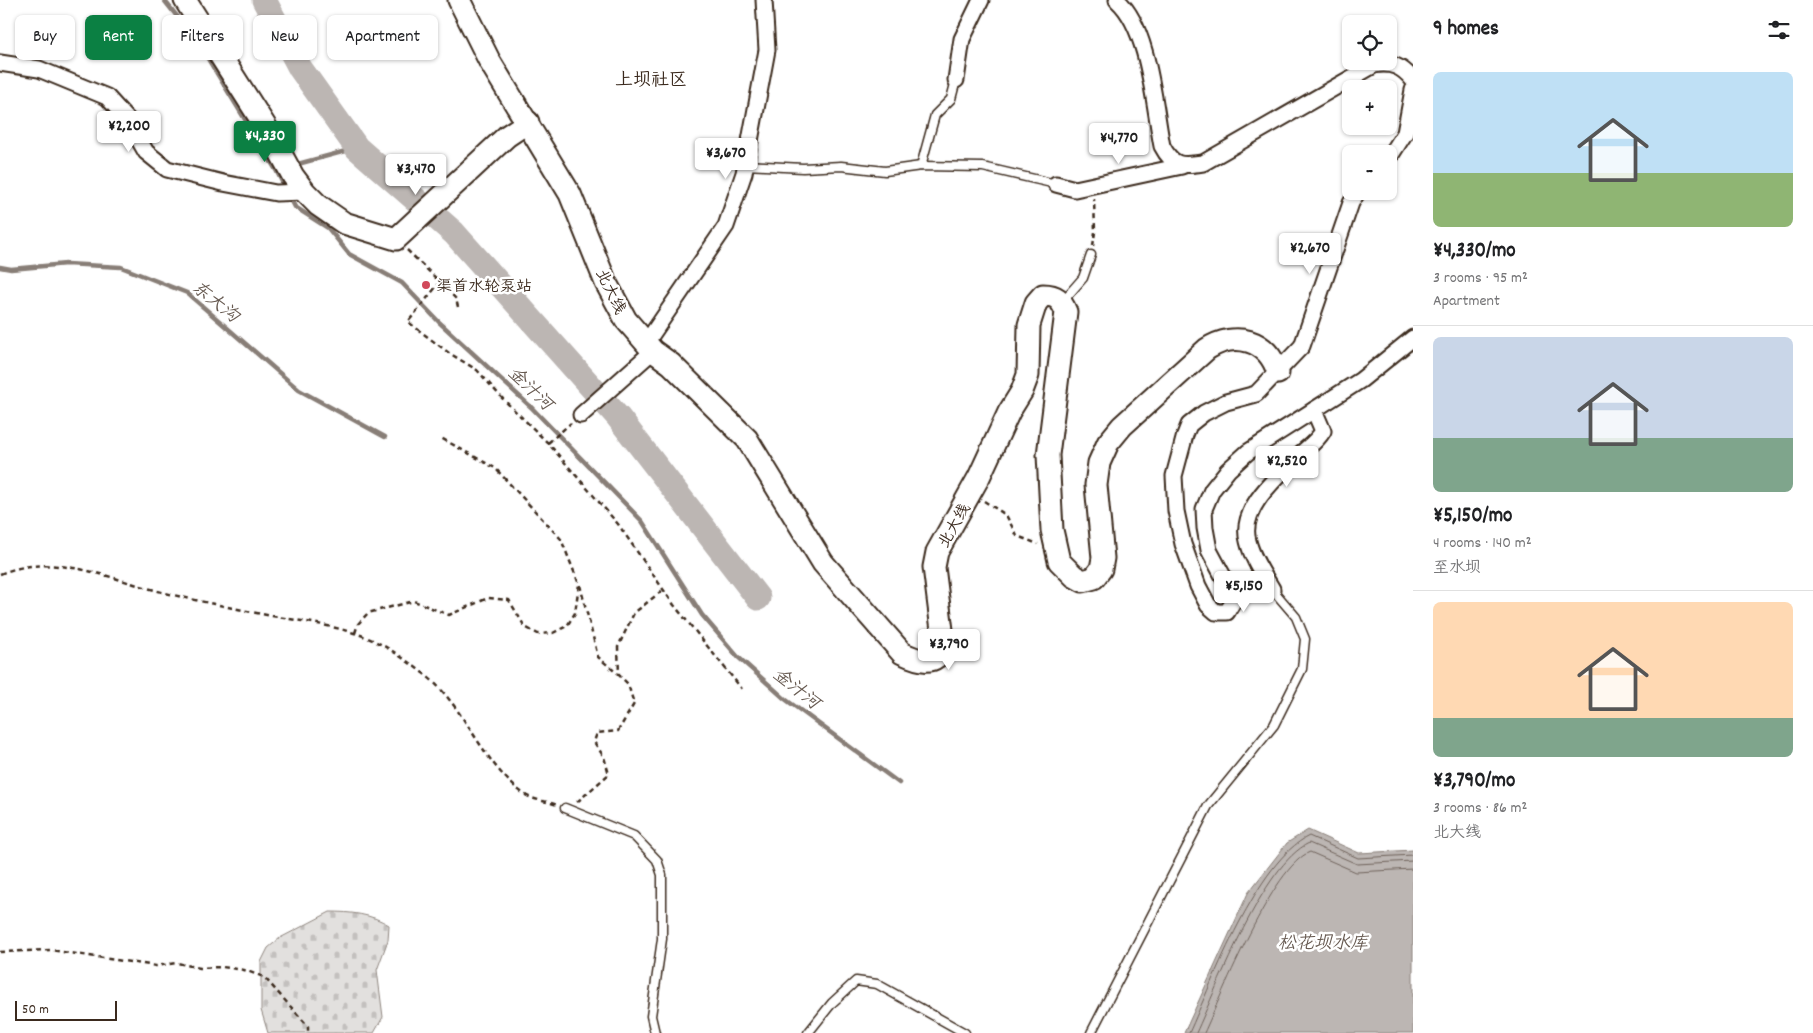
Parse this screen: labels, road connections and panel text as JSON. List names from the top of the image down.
{
  "streets": {
    "street": ["北大线"]
  },
  "districts": ["上坝社区"],
  "water": ["东大沟", "金汁河", "松花坝水库"],
  "places": ["渠首水轮泵站"],
  "scale_bar": "50 m",
  "page": {
    "heading": "9 homes",
    "map_buttons": ["+", "−"],
    "chip": [
      "Buy",
      "Rent",
      "Filters",
      "New",
      "Apartment"
    ],
    "list": [
      {
        "name": "¥4,330/mo",
        "note": "3 rooms · 95 m² · Apartment"
      },
      {
        "name": "¥5,150/mo",
        "note": "4 rooms · 140 m² · 至水坝"
      },
      {
        "name": "¥3,790/mo",
        "note": "3 rooms · 86 m² · 北大线"
      }
    ],
    "price": [
      "¥2,200",
      "¥4,330",
      "¥4,770",
      "¥3,670",
      "¥3,470",
      "¥2,670",
      "¥2,520",
      "¥5,150",
      "¥3,790"
    ],
    "scale": "50 m"
  }
}
